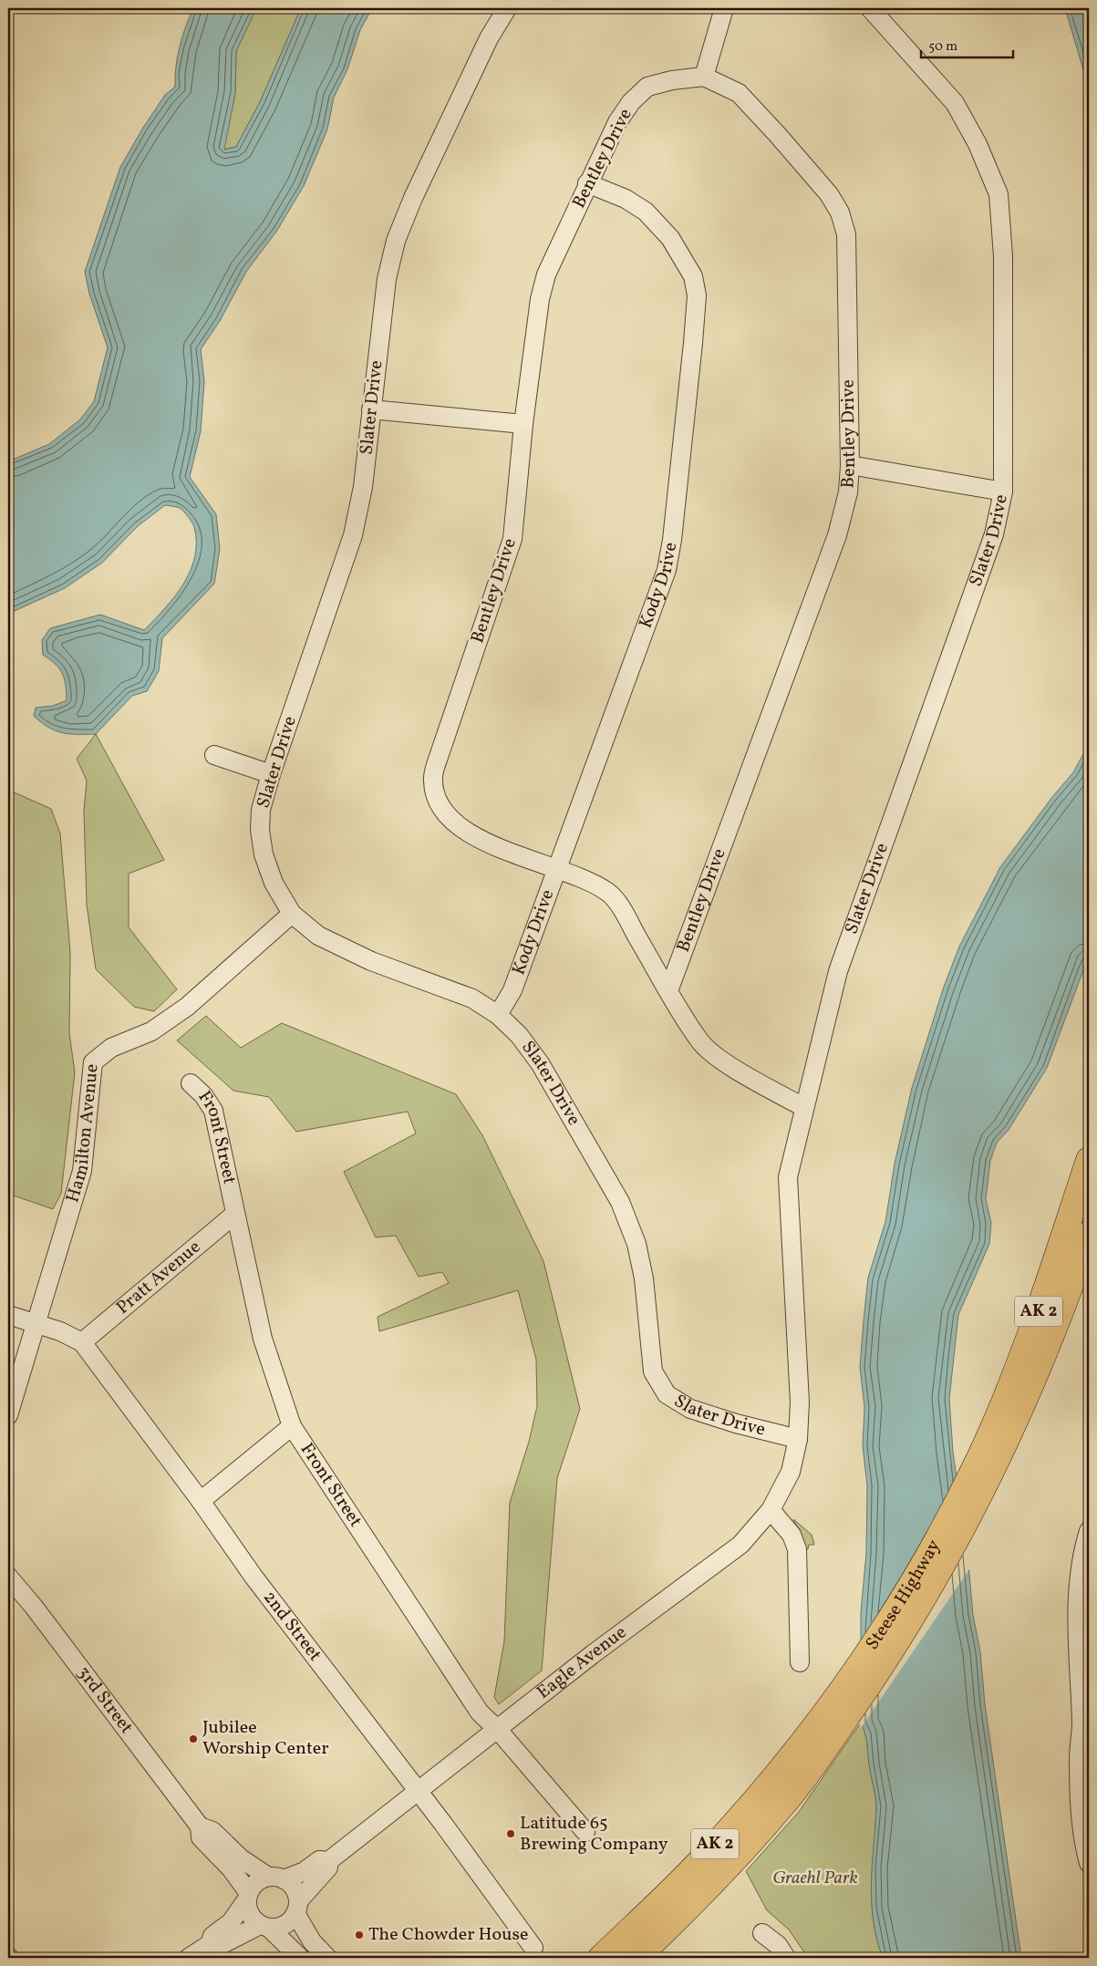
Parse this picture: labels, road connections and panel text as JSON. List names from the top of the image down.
{
  "streets": {
    "highway": ["AK 2", "Steese Highway"],
    "street": [
      "Bentley Drive",
      "Slater Drive",
      "Kody Drive",
      "Hamilton Avenue",
      "Front Street",
      "Pratt Avenue",
      "2nd Street",
      "Eagle Avenue",
      "3rd Street"
    ]
  },
  "crossings": [
    ["Bentley Drive", "Slater Drive"],
    ["Bentley Drive", "Kody Drive"],
    ["Slater Drive", "Kody Drive"],
    ["Slater Drive", "Hamilton Avenue"],
    ["Slater Drive", "Eagle Avenue"],
    ["Hamilton Avenue", "2nd Street"],
    ["Front Street", "Pratt Avenue"],
    ["Front Street", "Eagle Avenue"],
    ["Pratt Avenue", "2nd Street"],
    ["2nd Street", "Eagle Avenue"],
    ["Eagle Avenue", "3rd Street"]
  ],
  "parks": ["Graehl Park"],
  "places": ["Jubilee Worship Center", "Latitude 65 Brewing Company", "The Chowder House"],
  "scale_bar": "50 m"
}
